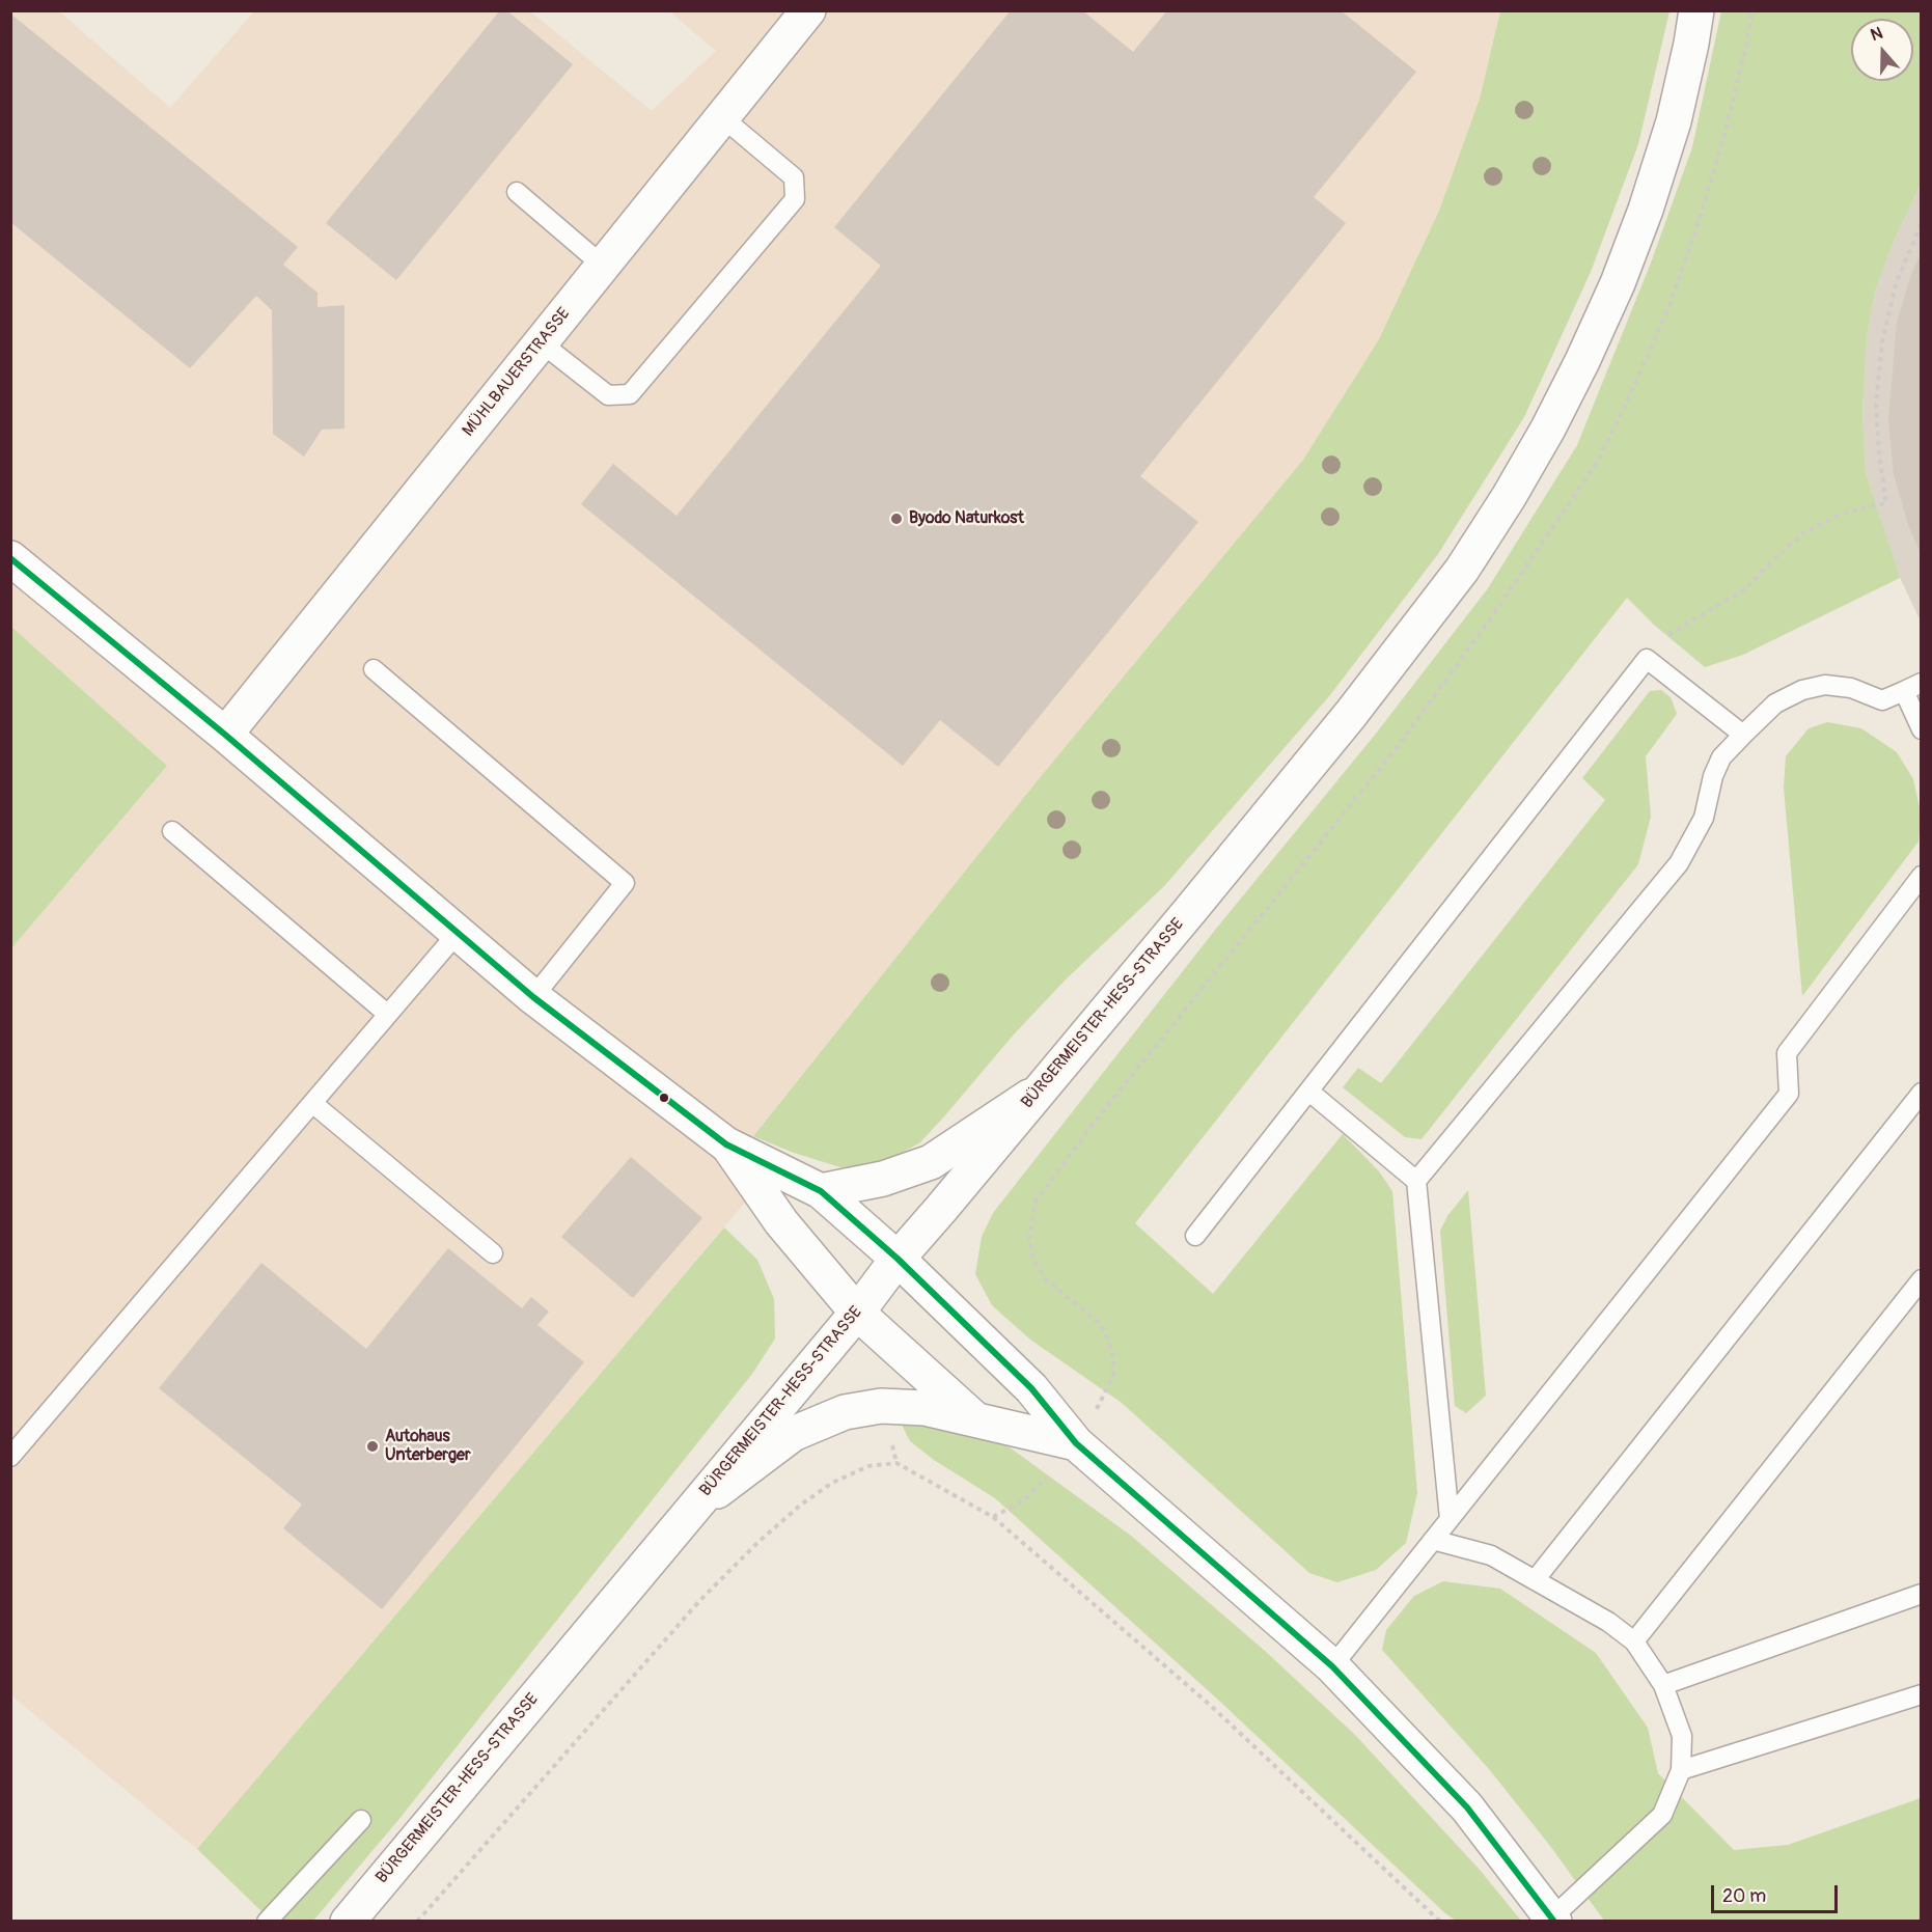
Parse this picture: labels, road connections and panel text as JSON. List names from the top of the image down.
{
  "streets": {
    "street": ["MÜHLBAUERSTRASSE", "BÜRGERMEISTER-HESS-STRASSE"]
  },
  "places": ["Byodo Naturkost", "Autohaus Unterberger"],
  "scale_bar": "20 m",
  "north": "top"
}
